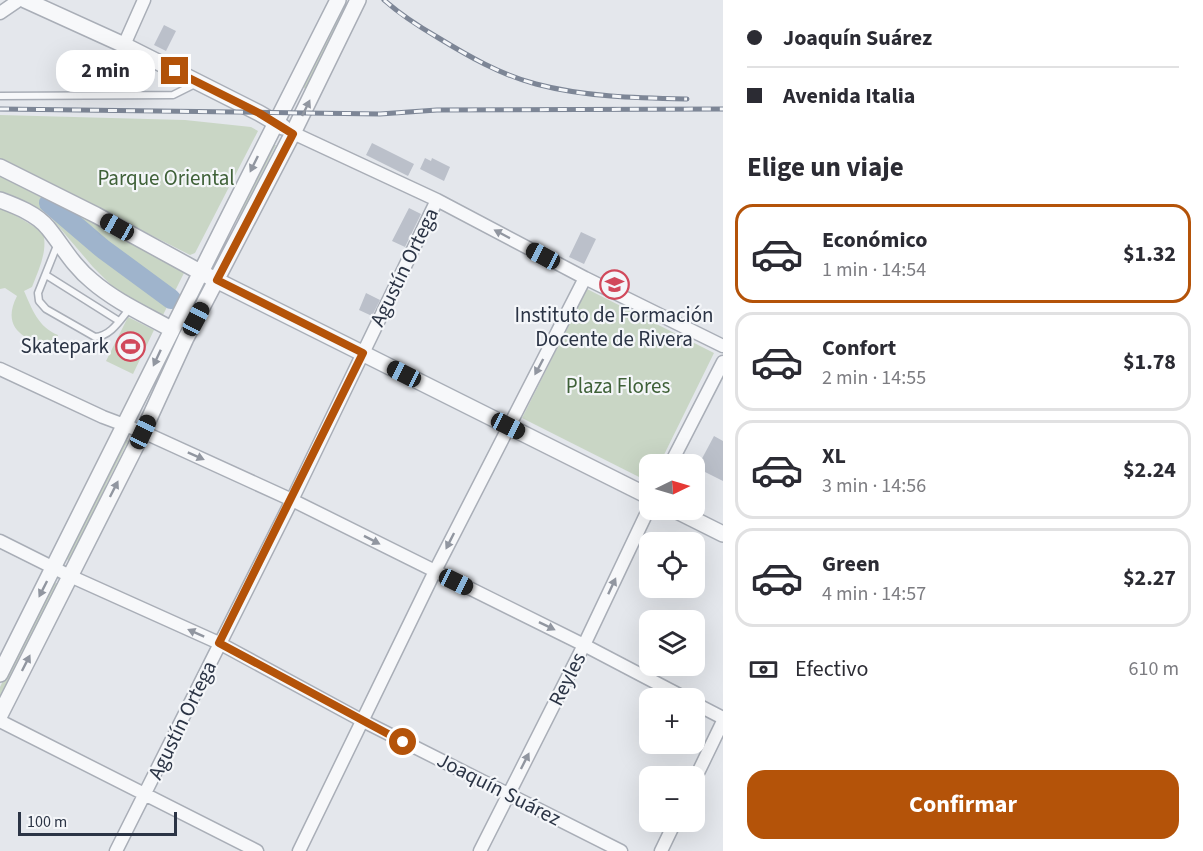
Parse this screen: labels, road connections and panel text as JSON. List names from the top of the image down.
{
  "streets": {
    "street": ["Agustín Ortega", "Reyles", "Joaquín Suárez"]
  },
  "crossings": [
    ["Agustín Ortega", "Joaquín Suárez"],
    ["Reyles", "Joaquín Suárez"]
  ],
  "one_way": ["Reyles"],
  "parks": ["Parque Oriental", "Plaza Flores"],
  "places": {
    "school or university": ["Instituto de Formación Docente de Rivera"],
    "sports": ["Skatepark"]
  },
  "scale_bar": "100 m",
  "north": "right",
  "page": {
    "banner": ["Joaquín Suárez", "Avenida Italia"],
    "bubble": "2 min",
    "heading": "Elige un viaje",
    "list": [
      {
        "name": "Económico",
        "note": "1 min · 14:54",
        "value": "$1.32"
      },
      {
        "name": "Confort",
        "note": "2 min · 14:55",
        "value": "$1.78"
      },
      {
        "name": "XL",
        "note": "3 min · 14:56",
        "value": "$2.24"
      },
      {
        "name": "Green",
        "note": "4 min · 14:57",
        "value": "$2.27"
      }
    ],
    "map_buttons": ["+", "−"],
    "pay": ["Efectivo", "610 m"],
    "buttons": "Confirmar",
    "scale": "100 m"
  }
}
